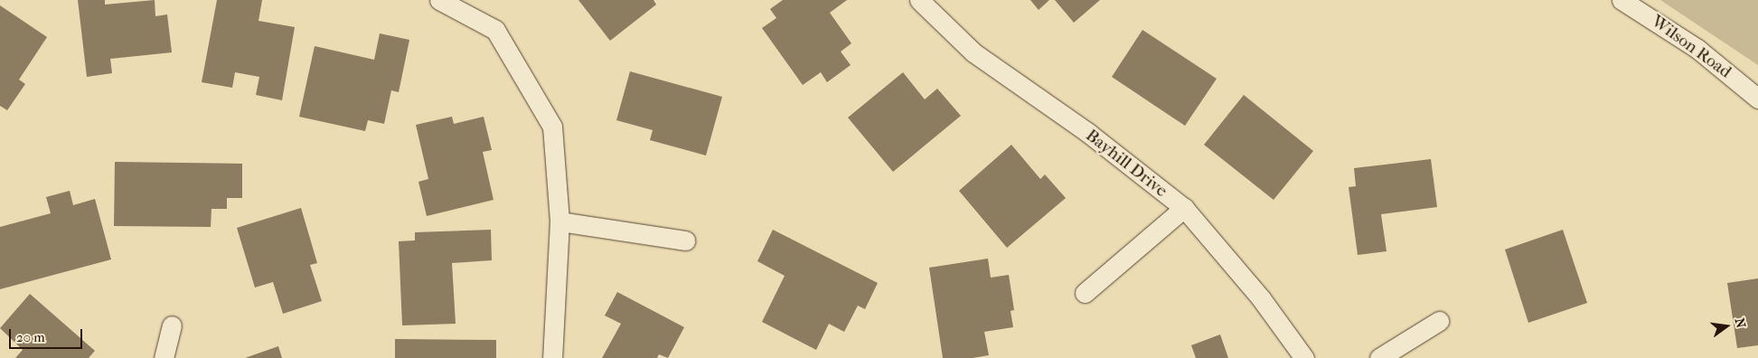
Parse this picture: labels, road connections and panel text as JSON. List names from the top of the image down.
{
  "streets": {
    "street": ["Wilson Road", "Bayhill Drive"]
  },
  "scale_bar": "20 m",
  "north": "right"
}
